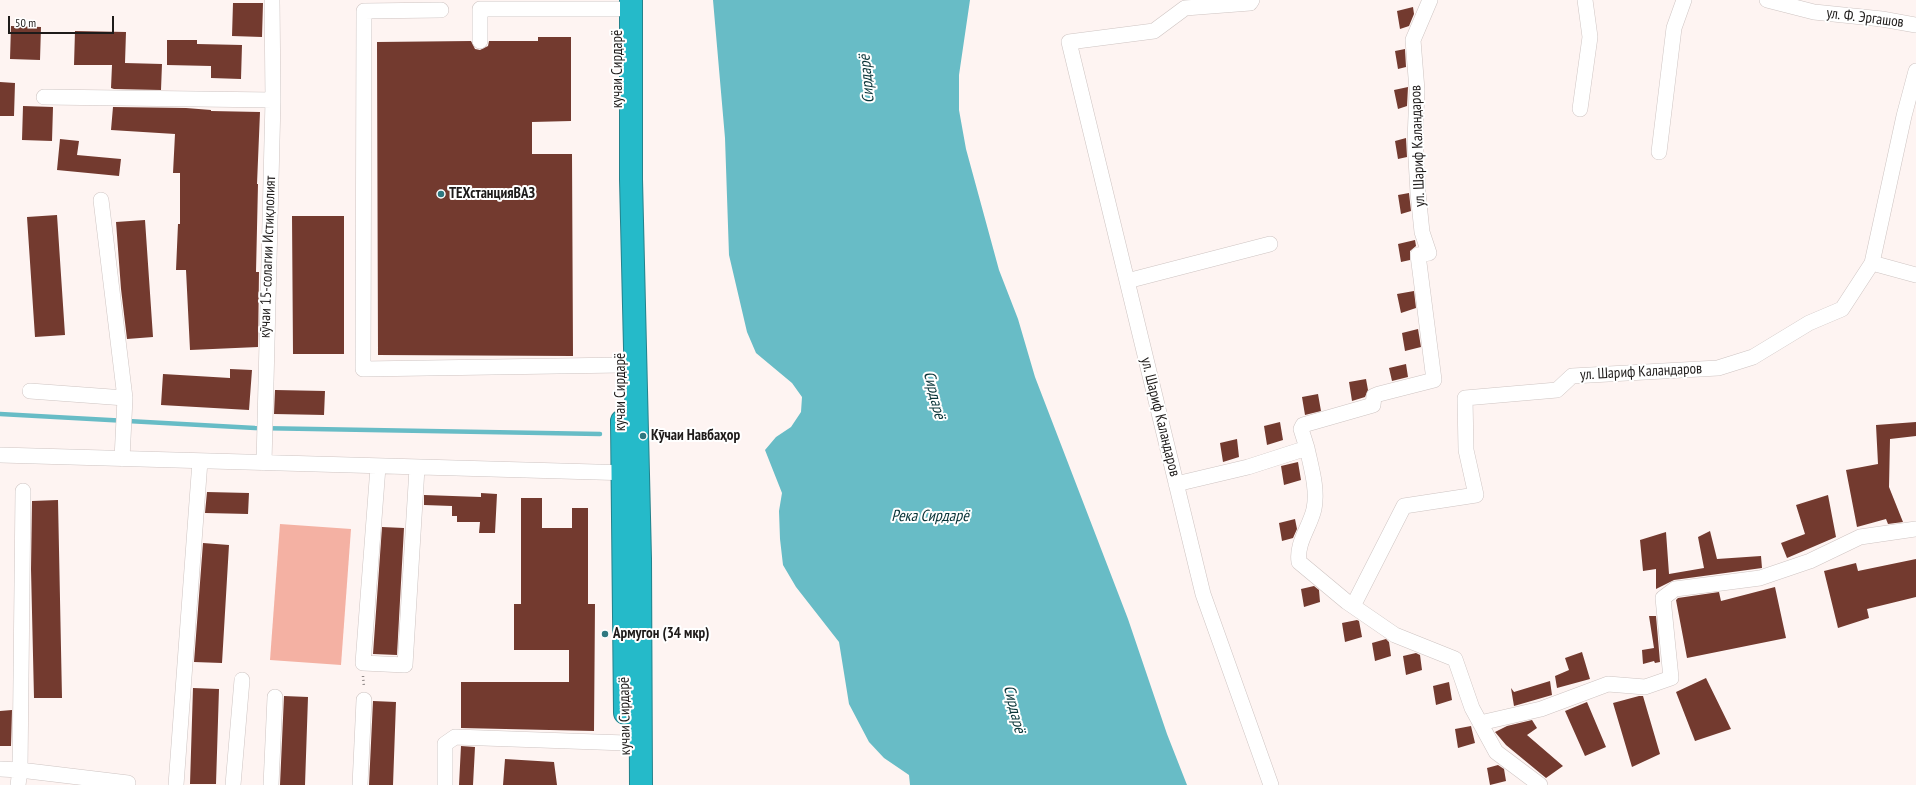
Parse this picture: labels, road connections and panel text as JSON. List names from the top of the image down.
{
  "streets": {
    "highway": ["кучаи Сирдарё"],
    "street": ["ул. Ф. Эргашов", "ул. Шариф Каландаров", "кӯчаи 15-солагии Истиқлолият"]
  },
  "water": ["Сирдарё", "Река Сирдарё"],
  "places": ["ТЕХстанцияВАЗ", "Кӯчаи Навбаҳор", "Армугон (34 мкр)"],
  "scale_bar": "50 m"
}
